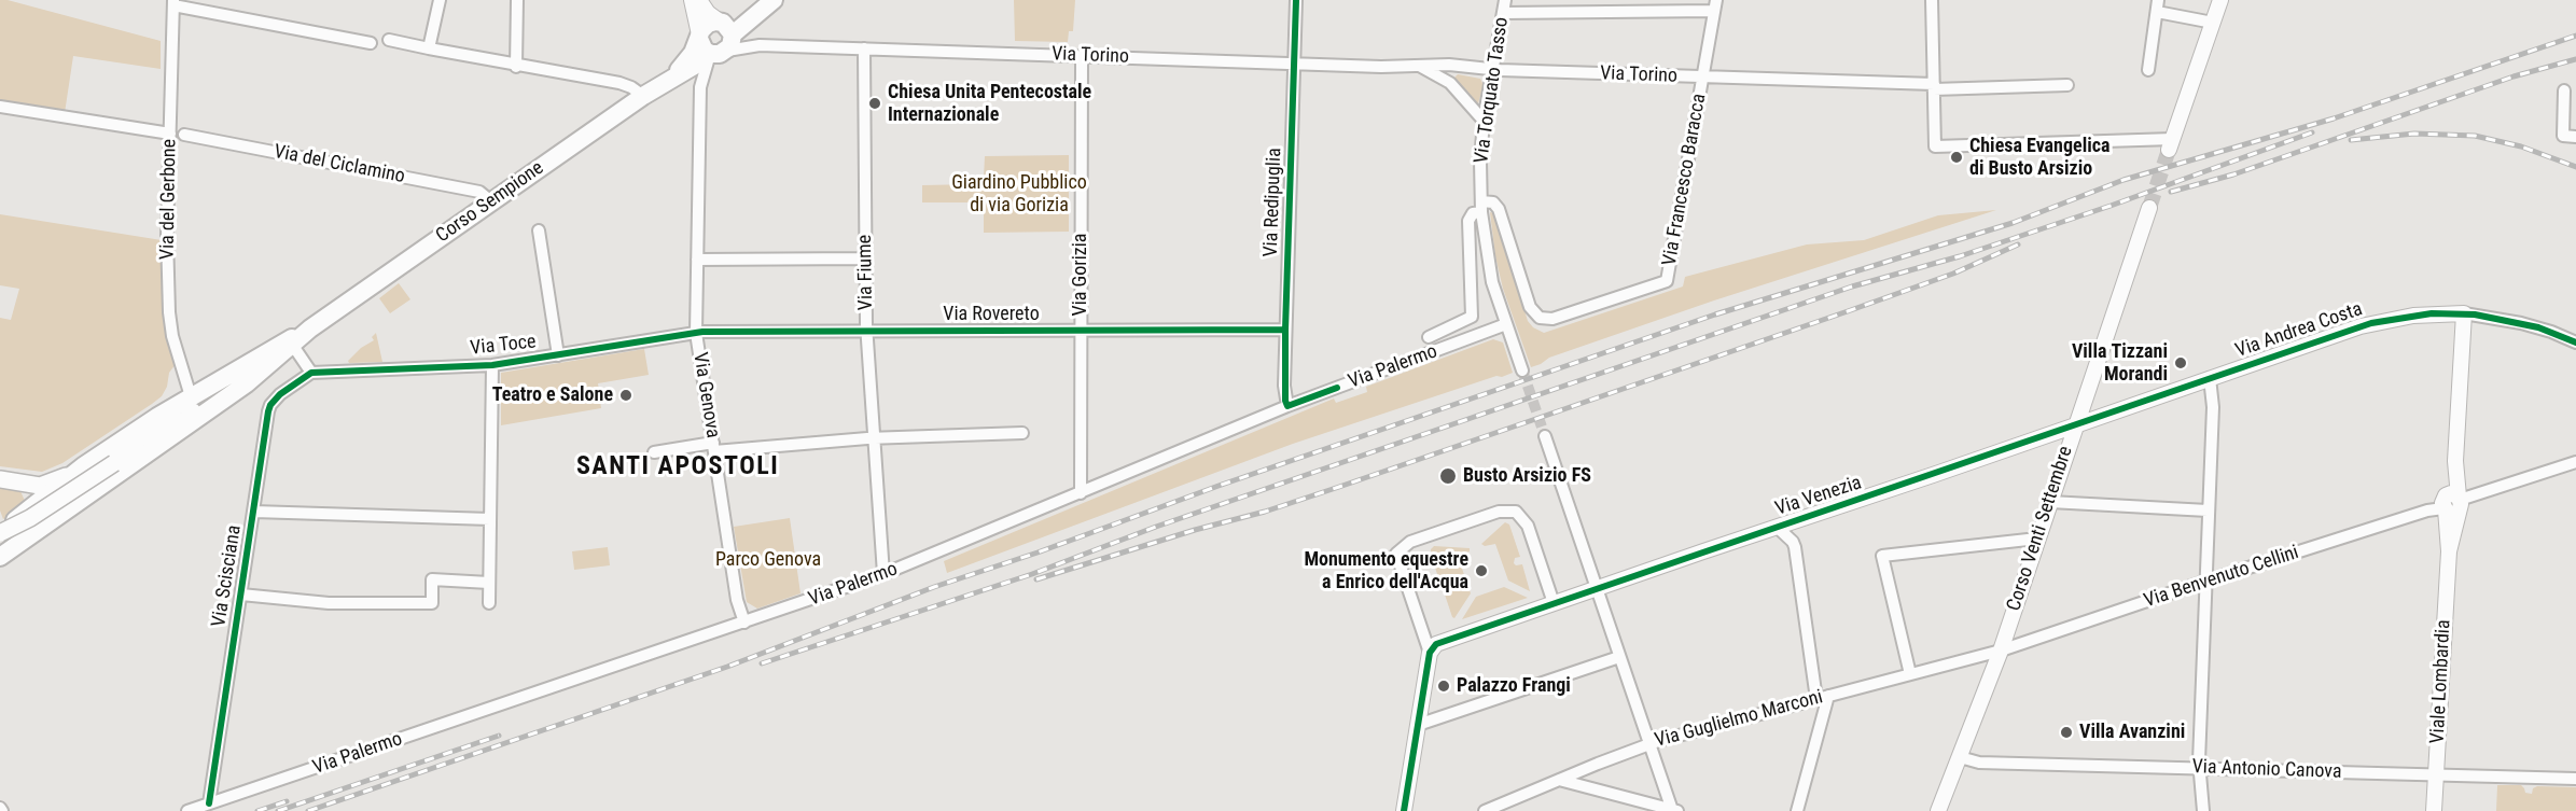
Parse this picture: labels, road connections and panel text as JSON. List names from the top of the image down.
{
  "streets": {
    "main road": ["Corso Sempione"],
    "street": [
      "Via Torino",
      "Via Torquato Tasso",
      "Via del Ciclamino",
      "Via Francesco Baracca",
      "Via del Gerbone",
      "Via Redipuglia",
      "Via Fiume",
      "Via Gorizia",
      "Via Rovereto",
      "Via Andrea Costa",
      "Via Toce",
      "Via Palermo",
      "Via Genova",
      "Via Venezia",
      "Corso Venti Settembre",
      "Via Scisciana",
      "Via Benvenuto Cellini",
      "Viale Lombardia",
      "Via Guglielmo Marconi",
      "Via Antonio Canova"
    ]
  },
  "crossings": [
    ["Via Torino", "Via Torquato Tasso"],
    ["Via Torino", "Via Francesco Baracca"],
    ["Via Torino", "Corso Sempione"],
    ["Via Torino", "Via Redipuglia"],
    ["Via Torino", "Via Fiume"],
    ["Via Torino", "Via Gorizia"],
    ["Via Torino", "Via Genova"],
    ["Via Torquato Tasso", "Via Francesco Baracca"],
    ["Via Torquato Tasso", "Via Palermo"],
    ["Via del Ciclamino", "Corso Sempione"],
    ["Via del Gerbone", "Corso Sempione"],
    ["Corso Sempione", "Via Genova"],
    ["Via Redipuglia", "Via Rovereto"],
    ["Via Redipuglia", "Via Palermo"],
    ["Via Fiume", "Via Rovereto"],
    ["Via Fiume", "Via Palermo"],
    ["Via Gorizia", "Via Rovereto"],
    ["Via Gorizia", "Via Palermo"],
    ["Via Rovereto", "Via Toce"],
    ["Via Rovereto", "Via Genova"],
    ["Via Andrea Costa", "Via Venezia"],
    ["Via Andrea Costa", "Corso Venti Settembre"],
    ["Via Andrea Costa", "Viale Lombardia"],
    ["Via Toce", "Via Genova"],
    ["Via Toce", "Via Scisciana"],
    ["Via Palermo", "Via Genova"],
    ["Via Palermo", "Via Scisciana"],
    ["Via Venezia", "Corso Venti Settembre"],
    ["Corso Venti Settembre", "Via Benvenuto Cellini"],
    ["Corso Venti Settembre", "Via Guglielmo Marconi"],
    ["Corso Venti Settembre", "Via Antonio Canova"],
    ["Via Benvenuto Cellini", "Viale Lombardia"],
    ["Via Benvenuto Cellini", "Via Guglielmo Marconi"],
    ["Viale Lombardia", "Via Antonio Canova"]
  ],
  "districts": ["SANTI APOSTOLI"],
  "parks": ["Giardino Pubblico di via Gorizia", "Parco Genova"],
  "places": [
    "Chiesa Unita Pentecostale Internazionale",
    "Chiesa Evangelica di Busto Arsizio",
    "Villa Tizzani Morandi",
    "Teatro e Salone",
    "Busto Arsizio FS",
    "Monumento equestre a Enrico dell'Acqua",
    "Palazzo Frangi",
    "Villa Avanzini"
  ]
}
